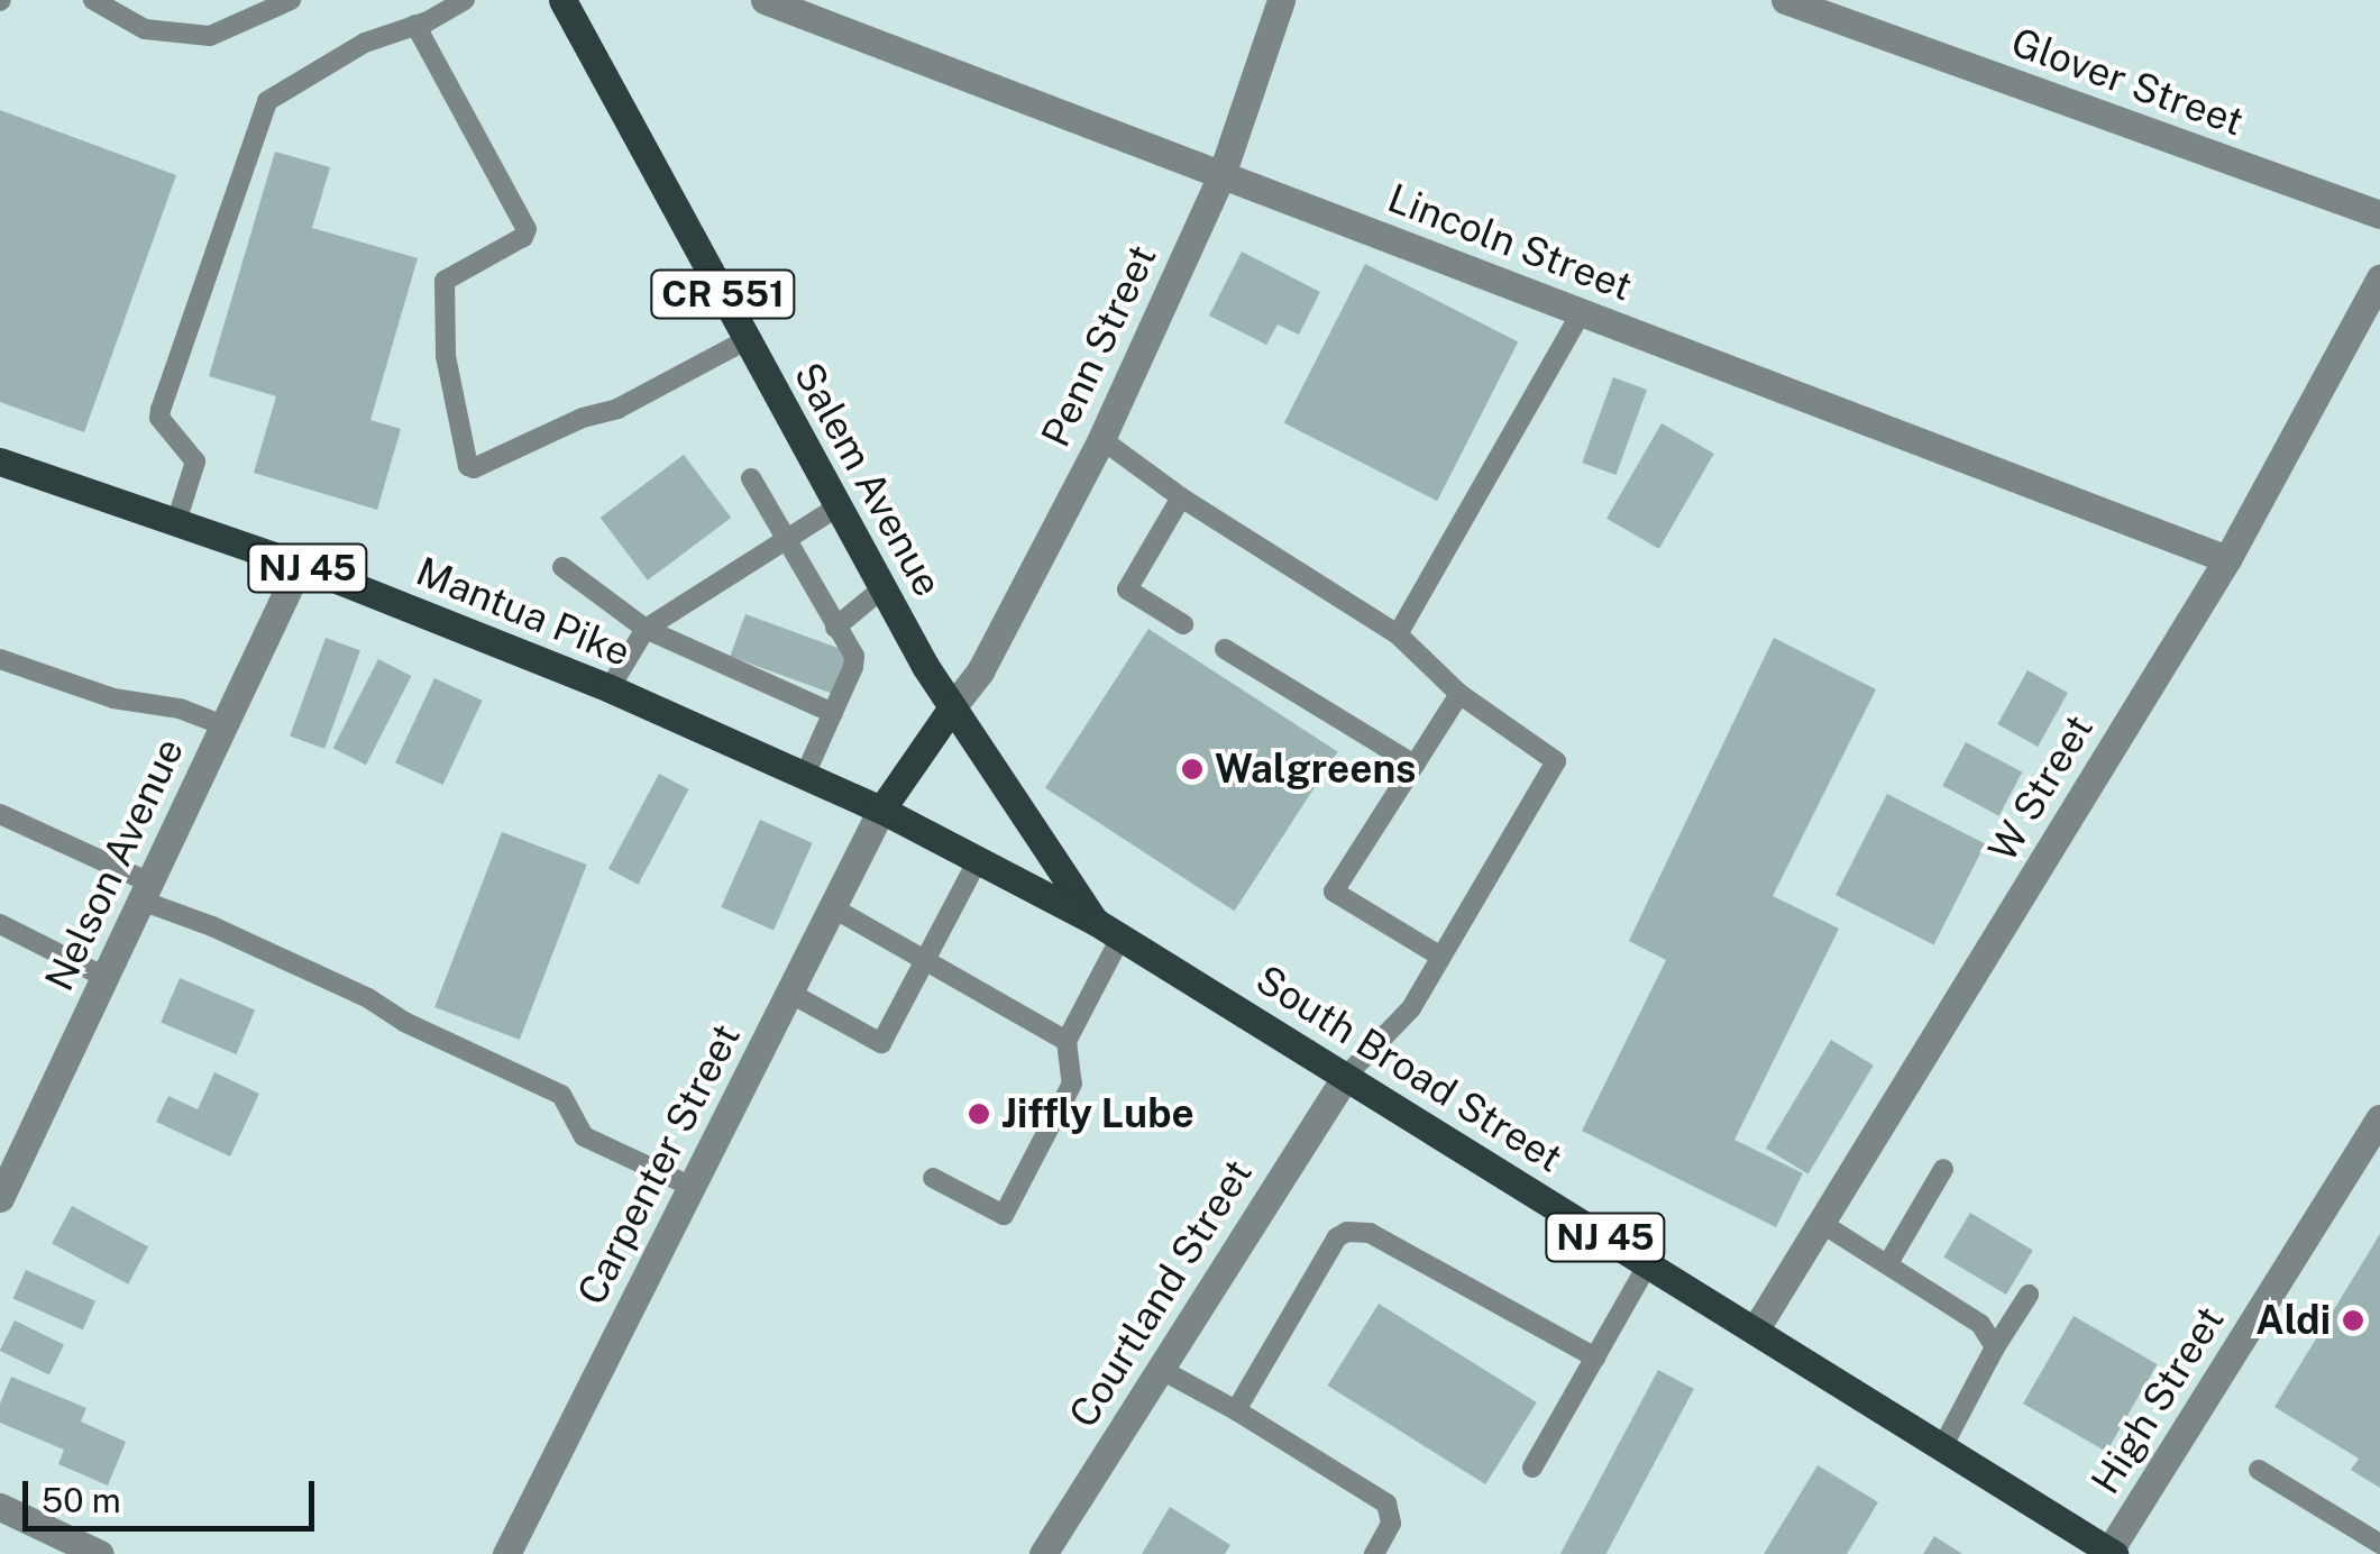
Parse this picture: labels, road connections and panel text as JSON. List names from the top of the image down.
{
  "streets": {
    "main road": [
      "CR 551",
      "Salem Avenue",
      "NJ 45",
      "Mantua Pike",
      "South Broad Street"
    ],
    "street": [
      "Glover Street",
      "Lincoln Street",
      "Penn Street",
      "W Street",
      "Nelson Avenue",
      "Carpenter Street",
      "Courtland Street",
      "High Street"
    ]
  },
  "crossings": [
    ["Lincoln Street", "Penn Street"],
    ["Lincoln Street", "W Street"],
    ["CR 551", "Penn Street"],
    ["CR 551", "Salem Avenue"],
    ["CR 551", "South Broad Street"],
    ["Penn Street", "Salem Avenue"],
    ["Mantua Pike", "Nelson Avenue"],
    ["Mantua Pike", "South Broad Street"],
    ["Mantua Pike", "Carpenter Street"],
    ["W Street", "South Broad Street"],
    ["South Broad Street", "Carpenter Street"],
    ["South Broad Street", "Courtland Street"],
    ["South Broad Street", "High Street"]
  ],
  "places": ["Walgreens", "Jiffly Lube", "Aldi"],
  "scale_bar": "50 m"
}
